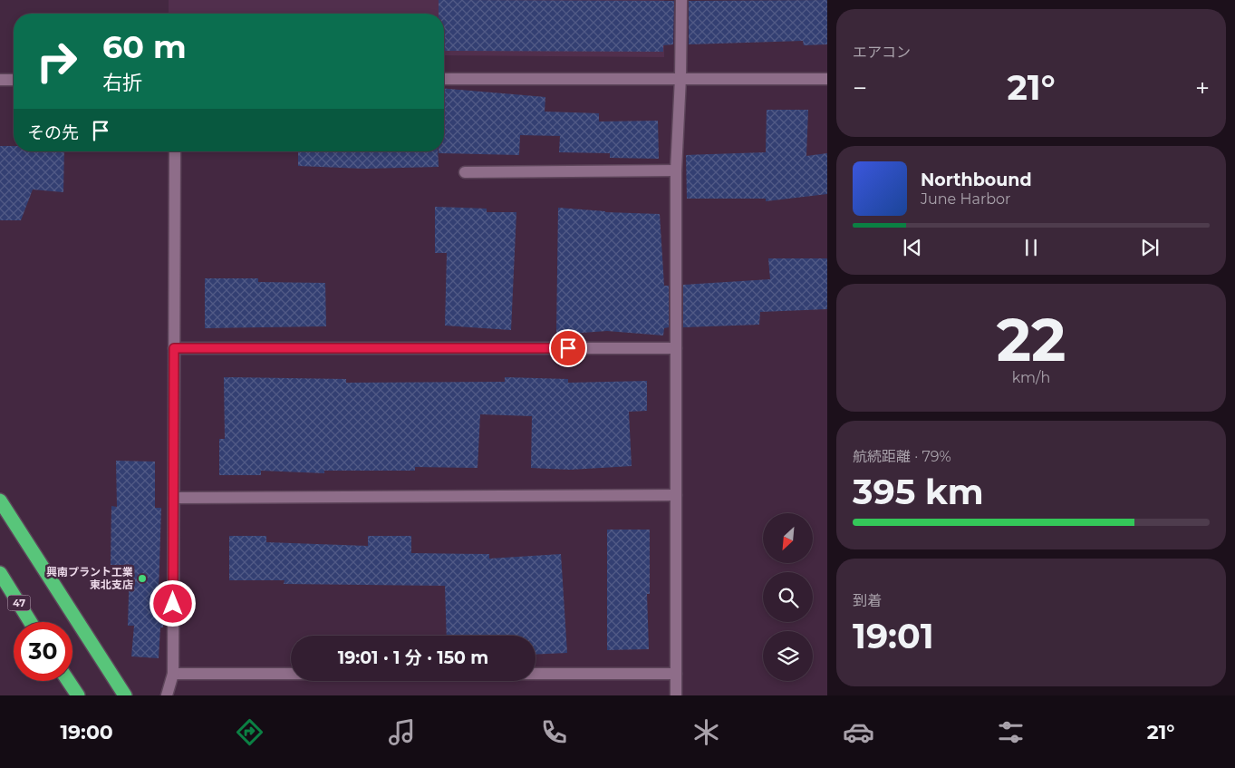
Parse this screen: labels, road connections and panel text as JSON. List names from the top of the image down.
{
  "streets": {
    "highway": ["47"]
  },
  "places": ["興南プラント工業 東北支店"],
  "north": "bottom left",
  "page": {
    "tile": [
      "エアコン",
      ["22", "km/h"],
      ["航続距離 · 79%", "395 km"],
      ["到着", "19:01"]
    ],
    "turn": ["60 m", "右折"],
    "heat": ["−", "21°", "+"],
    "then": "その先",
    "song": ["Northbound", "June Harbor"],
    "limit": "30",
    "trip": "19:01 · 1 分 · 150 m",
    "tabs": ["19:00", "21°"]
  }
}
